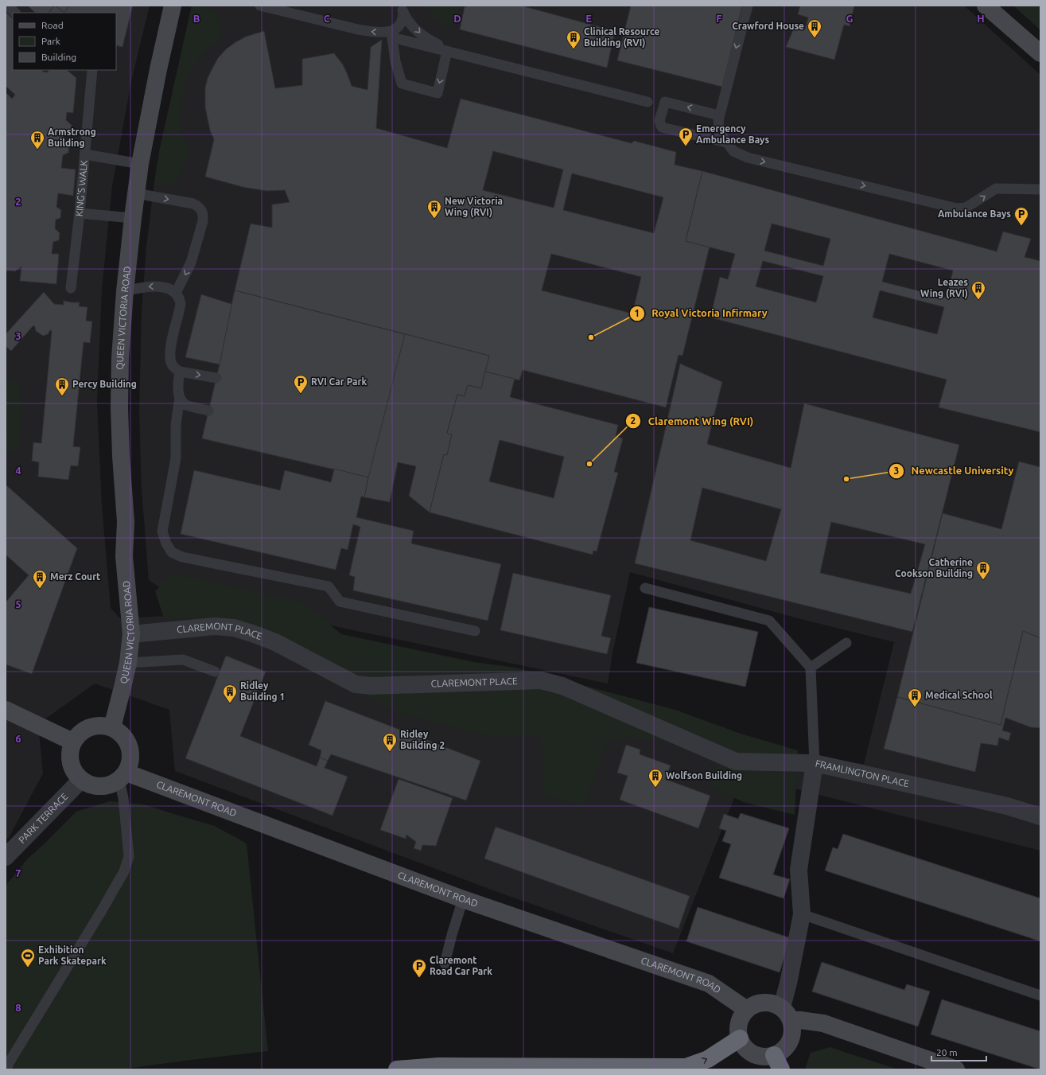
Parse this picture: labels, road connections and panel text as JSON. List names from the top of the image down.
{
  "streets": {
    "main road": ["QUEEN VICTORIA ROAD", "CLAREMONT ROAD"],
    "street": ["CLAREMONT PLACE", "FRAMLINGTON PLACE", "PARK TERRACE"],
    "lane": ["KING'S WALK"]
  },
  "crossings": [
    ["QUEEN VICTORIA ROAD", "CLAREMONT PLACE"],
    ["QUEEN VICTORIA ROAD", "CLAREMONT ROAD"],
    ["QUEEN VICTORIA ROAD", "PARK TERRACE"],
    ["CLAREMONT PLACE", "FRAMLINGTON PLACE"],
    ["FRAMLINGTON PLACE", "CLAREMONT ROAD"],
    ["CLAREMONT ROAD", "PARK TERRACE"]
  ],
  "places": {
    "building": [
      "Crawford House",
      "Clinical Resource Building (RVI)",
      "Armstrong Building",
      "New Victoria Wing (RVI)",
      "Leazes Wing (RVI)",
      "Percy Building",
      "Catherine Cookson Building",
      "Merz Court",
      "Ridley Building 1",
      "Medical School",
      "Ridley Building 2",
      "Wolfson Building"
    ],
    "parking": [
      "Emergency Ambulance Bays",
      "Ambulance Bays",
      "RVI Car Park",
      "Claremont Road Car Park"
    ],
    "other": ["Royal Victoria Infirmary", "Claremont Wing (RVI)", "Newcastle University"],
    "sports": ["Exhibition Park Skatepark"]
  },
  "legend": ["Road", "Park", "Building"],
  "scale_bar": "20 m",
  "grid": {
    "columns": [
      "B",
      "C",
      "D",
      "E",
      "F",
      "G",
      "H"
    ],
    "rows": [
      "2",
      "3",
      "4",
      "5",
      "6",
      "7",
      "8"
    ]
  }
}
